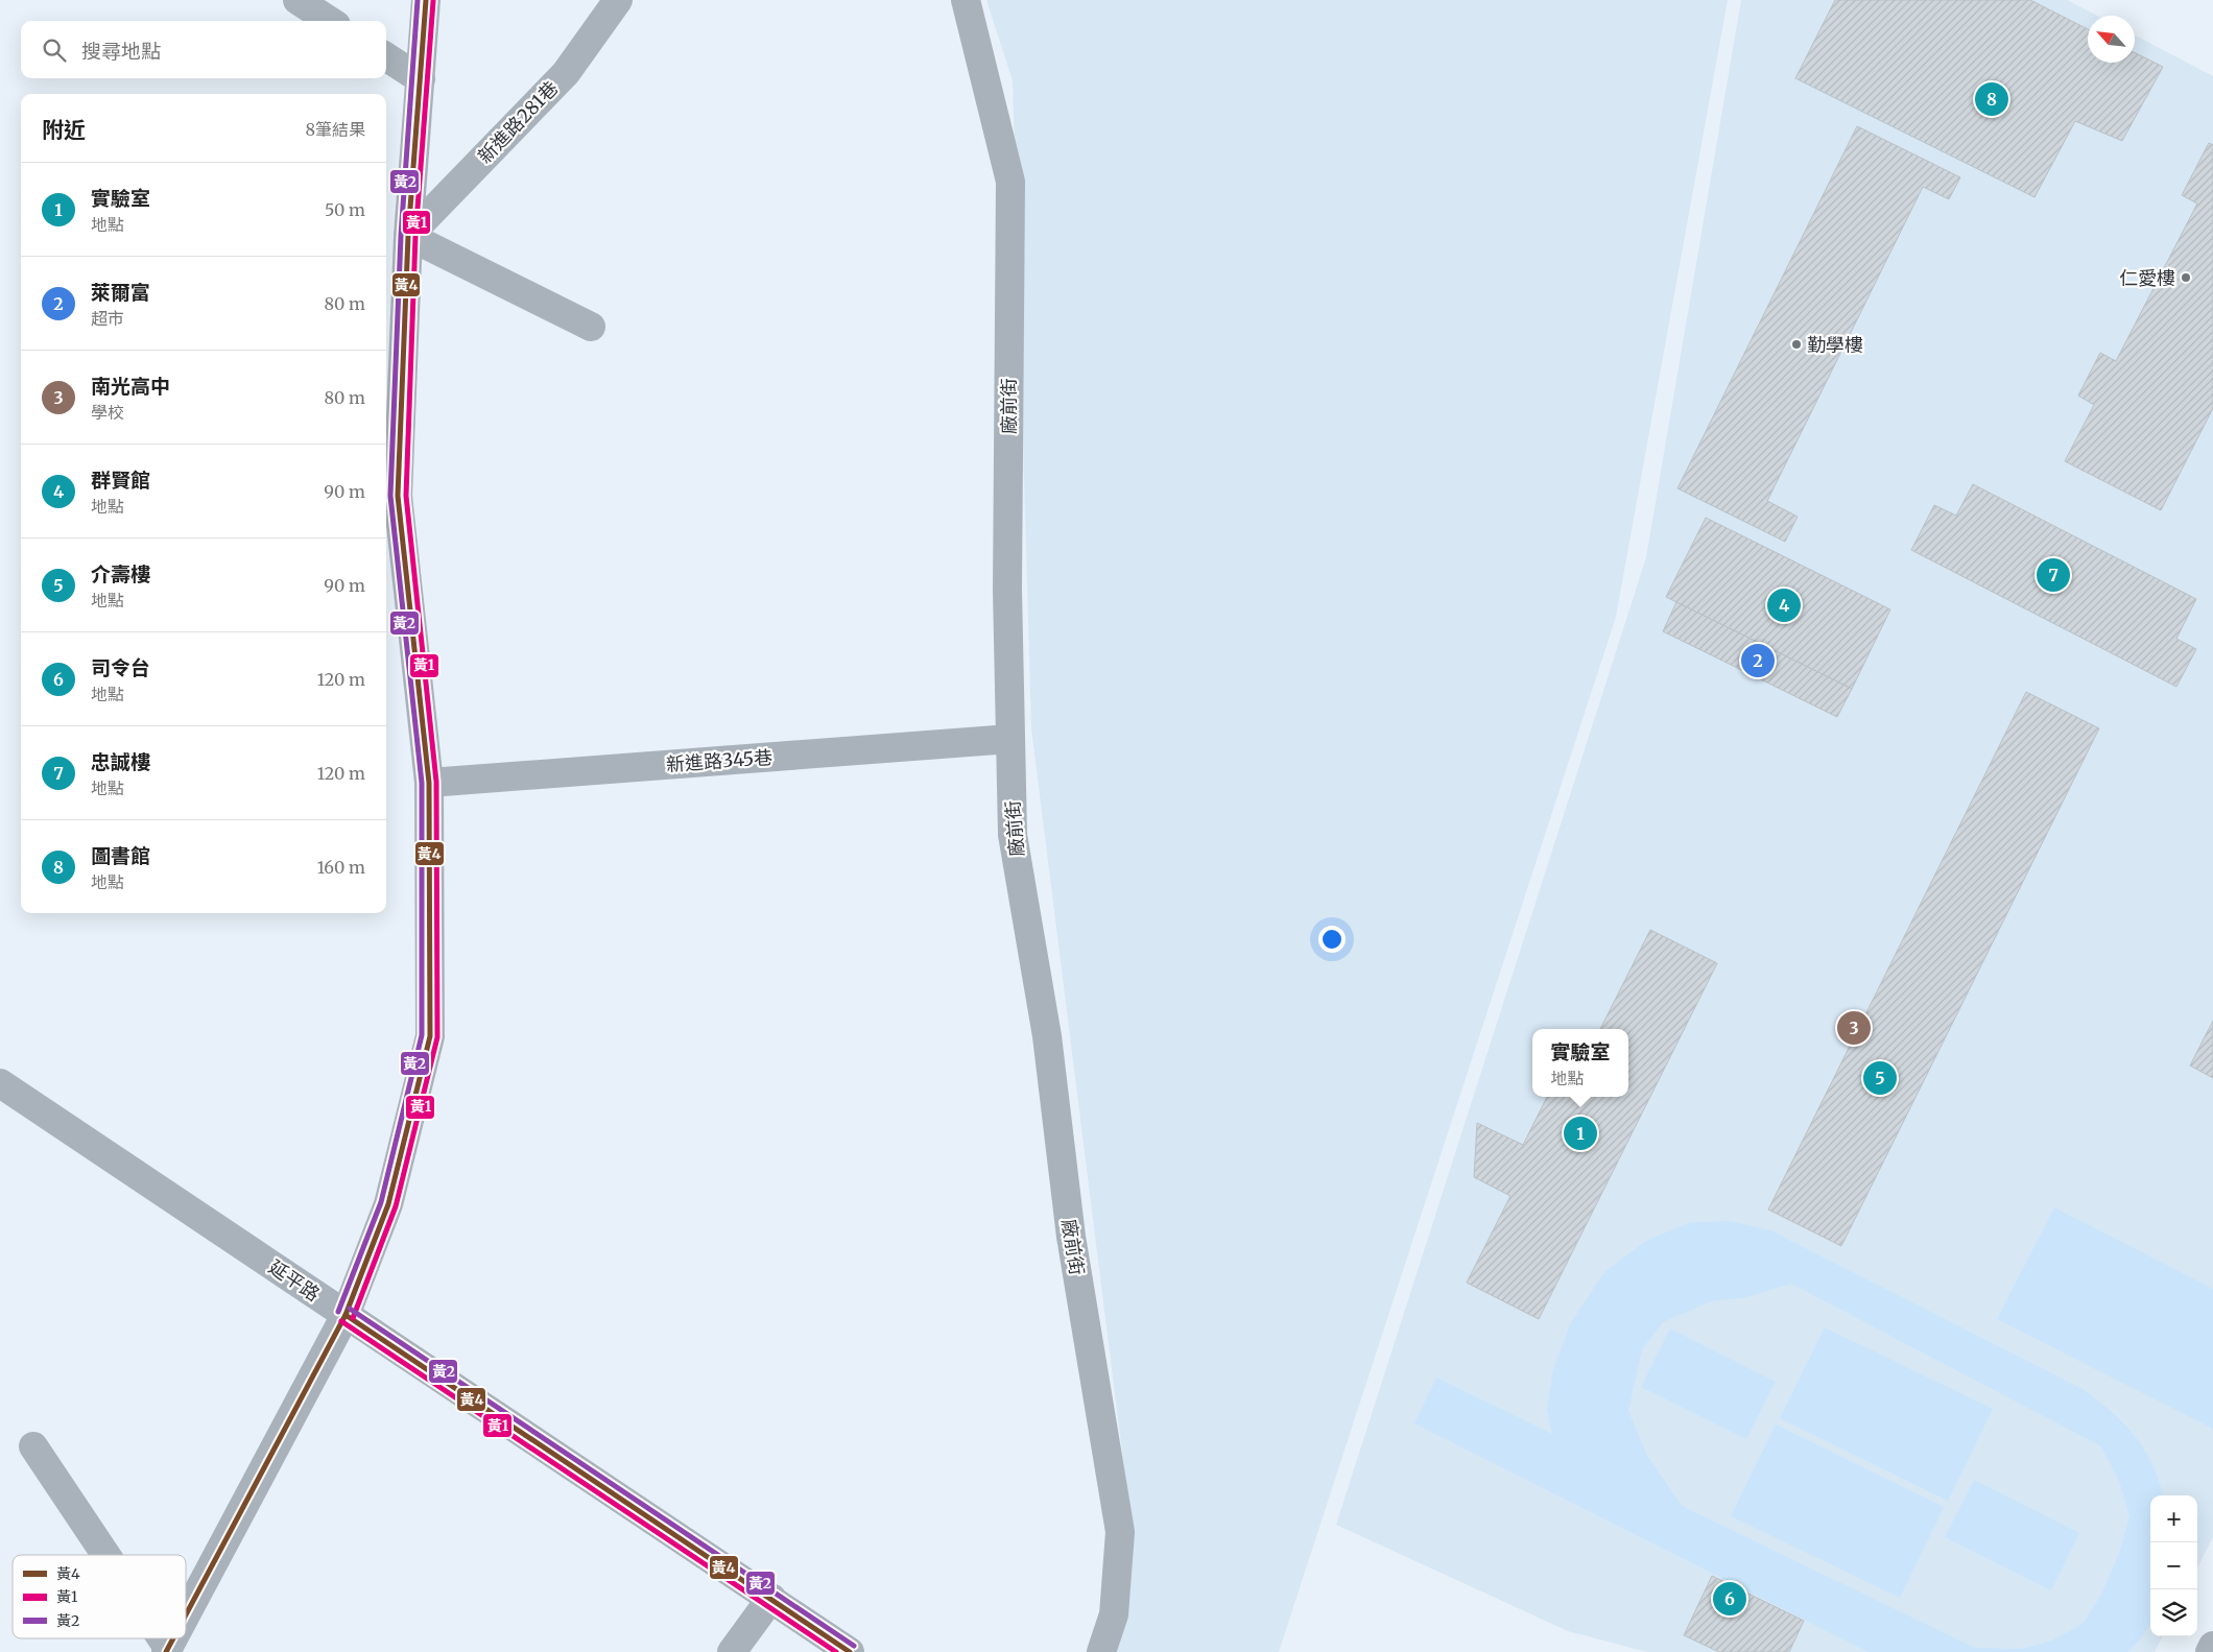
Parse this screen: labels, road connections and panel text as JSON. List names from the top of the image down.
{
  "streets": {
    "street": [
      "新進路281巷",
      "廠前街",
      "新進路345巷",
      "延平路"
    ]
  },
  "crossings": [
    ["廠前街", "新進路345巷"]
  ],
  "places": ["仁愛樓", "勤學樓"],
  "lines": ["transit line 黃4", "transit line 黃2", "transit line 黃1"],
  "legend": ["黃4", "黃1", "黃2"],
  "north": "top left",
  "page": {
    "search": "搜尋地點",
    "pins": [
      "8",
      "7",
      "4",
      "2",
      "3",
      "5",
      "1",
      "6"
    ],
    "heading": ["附近", "8筆結果"],
    "list": [
      {
        "mark": "1",
        "name": "實驗室",
        "note": "地點",
        "value": "50 m"
      },
      {
        "mark": "2",
        "name": "萊爾富",
        "note": "超市",
        "value": "80 m"
      },
      {
        "mark": "3",
        "name": "南光高中",
        "note": "學校",
        "value": "80 m"
      },
      {
        "mark": "4",
        "name": "群賢館",
        "note": "地點",
        "value": "90 m"
      },
      {
        "mark": "5",
        "name": "介壽樓",
        "note": "地點",
        "value": "90 m"
      },
      {
        "mark": "6",
        "name": "司令台",
        "note": "地點",
        "value": "120 m"
      },
      {
        "mark": "7",
        "name": "忠誠樓",
        "note": "地點",
        "value": "120 m"
      },
      {
        "mark": "8",
        "name": "圖書館",
        "note": "地點",
        "value": "160 m"
      }
    ],
    "popup": ["實驗室", "地點"],
    "map_buttons": ["+", "−"]
  }
}
